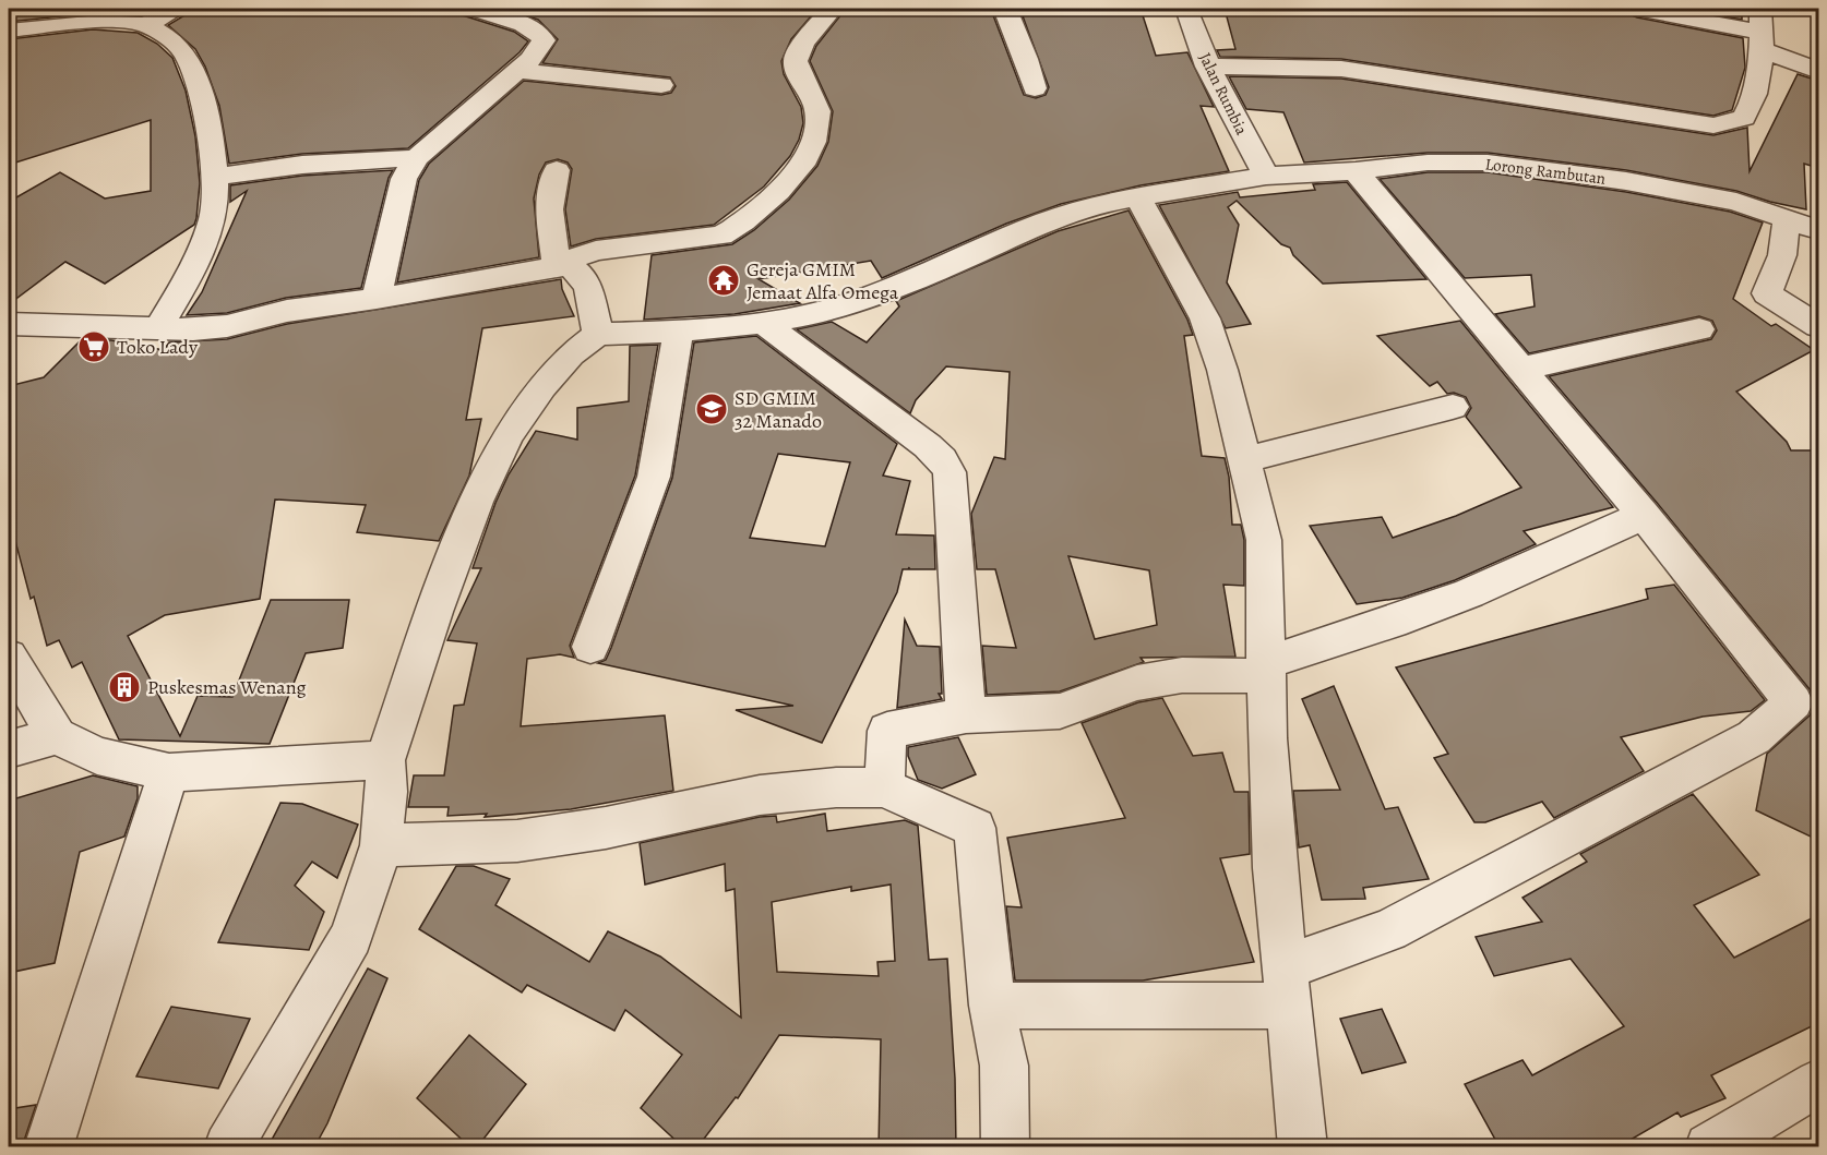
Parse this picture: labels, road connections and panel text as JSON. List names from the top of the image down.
{
  "streets": {
    "street": ["Jalan Rumbia", "Lorong Rambutan"]
  },
  "crossings": [
    ["Jalan Rumbia", "Lorong Rambutan"]
  ],
  "places": {
    "temple": ["Gereja GMIM Jemaat Alfa Omega"],
    "supermarket": ["Toko Lady"],
    "school or university": ["SD GMIM 32 Manado"],
    "building": ["Puskesmas Wenang"]
  }
}
